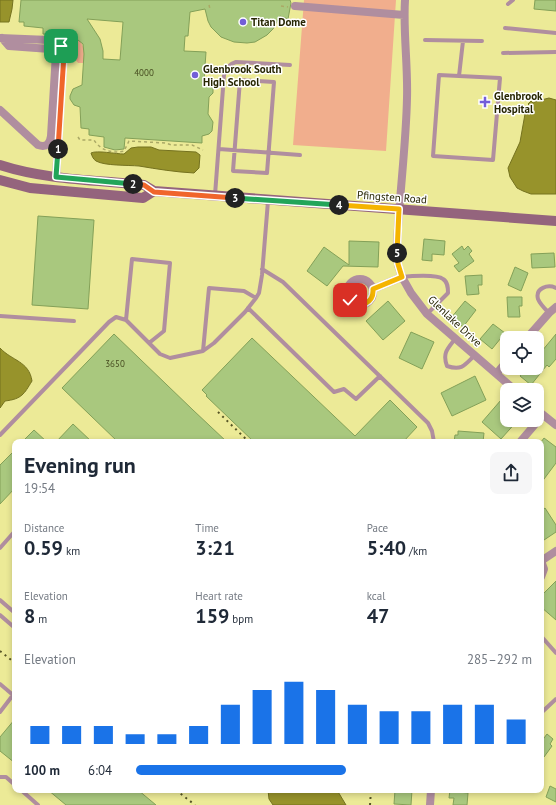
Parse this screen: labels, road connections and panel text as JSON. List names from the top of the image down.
{
  "streets": {
    "main road": ["Pfingsten Road"],
    "street": ["Glenlake Drive"]
  },
  "crossings": [
    ["Pfingsten Road", "Glenlake Drive"]
  ],
  "places": {
    "other": ["Titan Dome", "Glenbrook South High School"],
    "health": ["Glenbrook Hospital"]
  },
  "house_numbers": ["4000", "3650"],
  "page": {
    "pins": [
      "1",
      "2",
      "3",
      "4",
      "5"
    ],
    "heading": ["Evening run", "19:54"],
    "stats": [
      ["Distance", "0.59 km"],
      ["Time", "3:21"],
      ["Pace", "5:40 /km"],
      ["Elevation", "8 m"],
      ["Heart rate", "159 bpm"],
      ["kcal", "47"]
    ],
    "chart": ["Elevation", "285–292 m"],
    "list": [
      {
        "name": "100 m",
        "note": "6:04"
      }
    ]
  }
}
